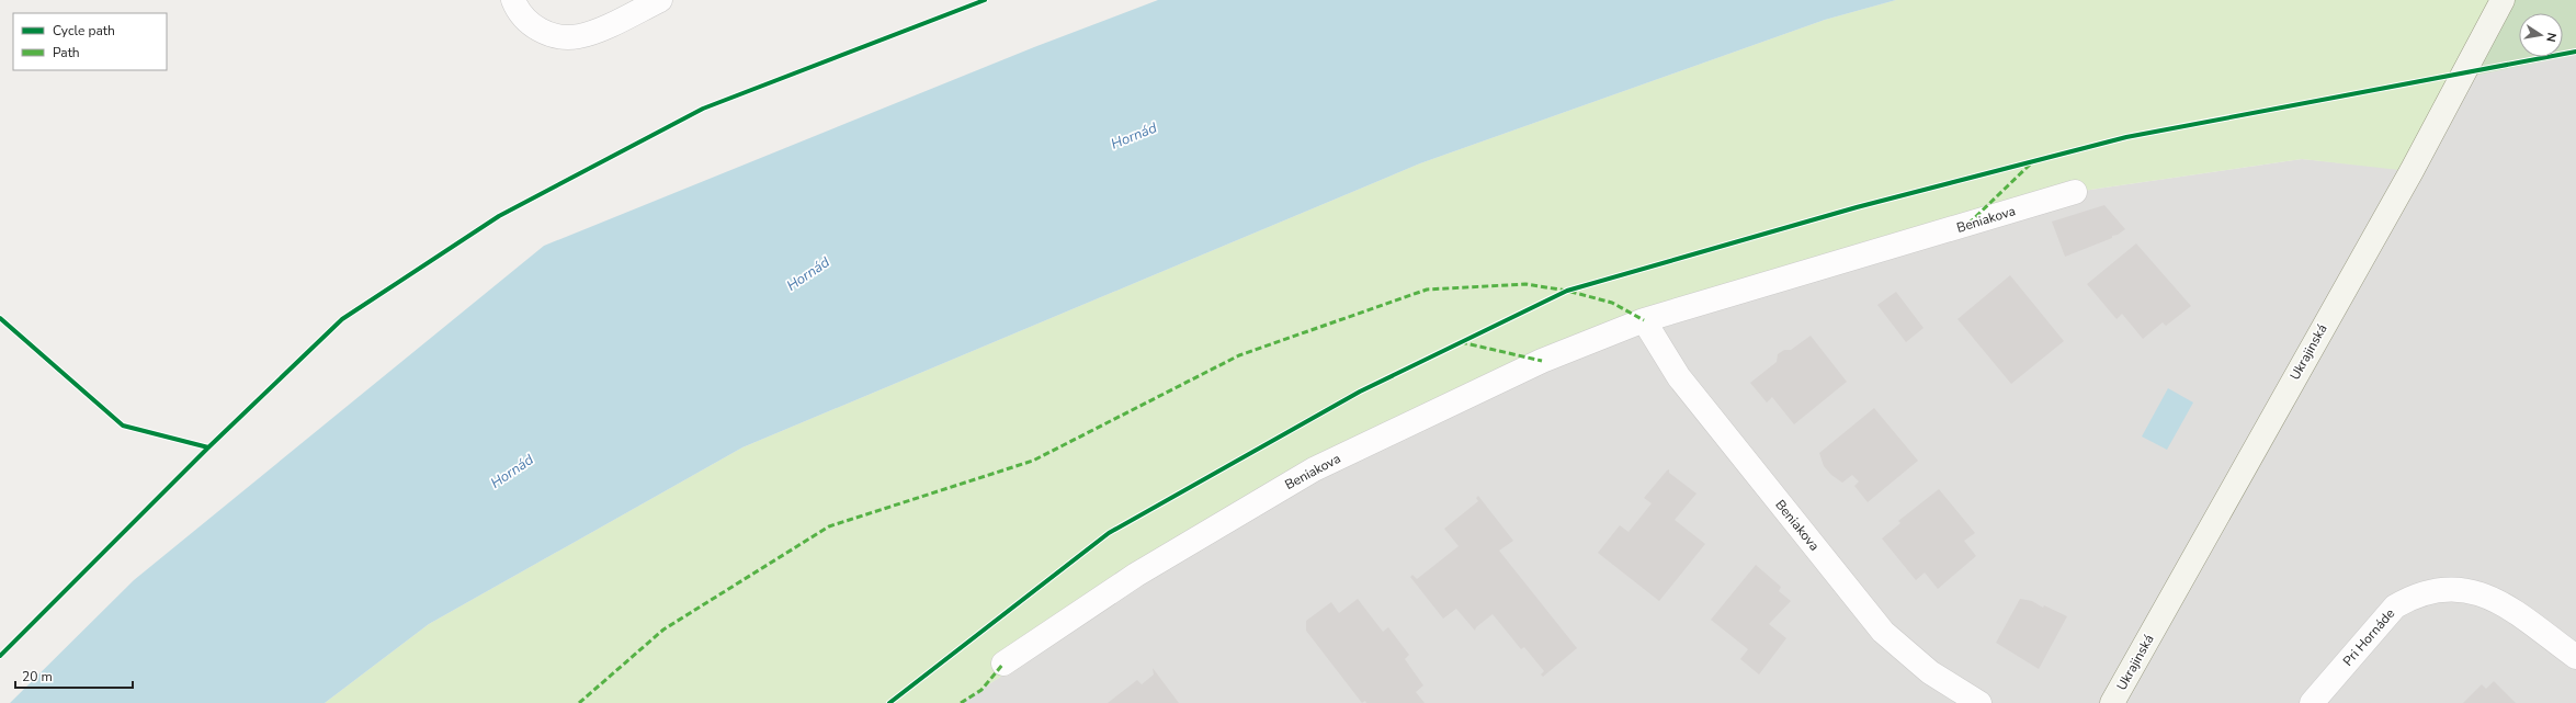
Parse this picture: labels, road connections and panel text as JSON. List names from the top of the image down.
{
  "streets": {
    "main road": ["Ukrajinská"],
    "street": ["Beniakova", "Pri Hornáde"]
  },
  "water": ["Hornád"],
  "legend": ["Cycle path", "Path"],
  "scale_bar": "20 m",
  "north": "right"
}
